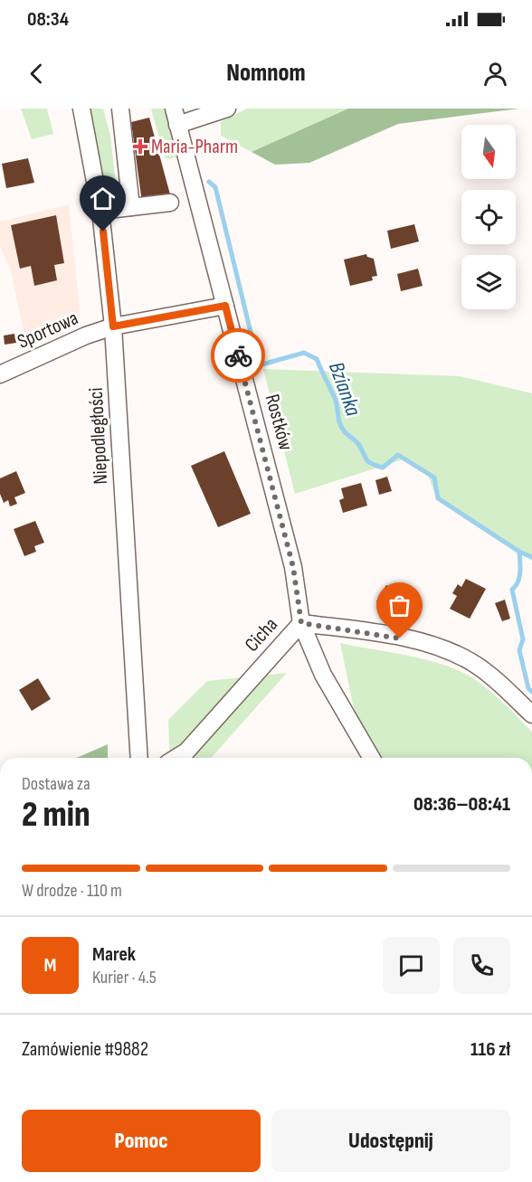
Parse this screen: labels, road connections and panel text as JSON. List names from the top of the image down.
{
  "streets": {
    "street": [
      "Sportowa",
      "Rostków",
      "Niepodległości",
      "Cicha"
    ]
  },
  "crossings": [
    ["Sportowa", "Rostków"],
    ["Sportowa", "Niepodległości"],
    ["Rostków", "Cicha"]
  ],
  "water": ["Bzianka"],
  "places": {
    "health": ["Maria-Pharm"]
  },
  "north": "bottom",
  "page": {
    "status": "08:34",
    "header": "Nomnom",
    "heading": ["2 min", "Dostawa za", "08:36–08:41"],
    "panel": [
      "Marek",
      "Kurier · 4.5",
      "Zamówienie #9882",
      "116 zł"
    ],
    "bar": "W drodze · 110 m",
    "round": "M",
    "buttons": ["Pomoc", "Udostępnij"]
  }
}
